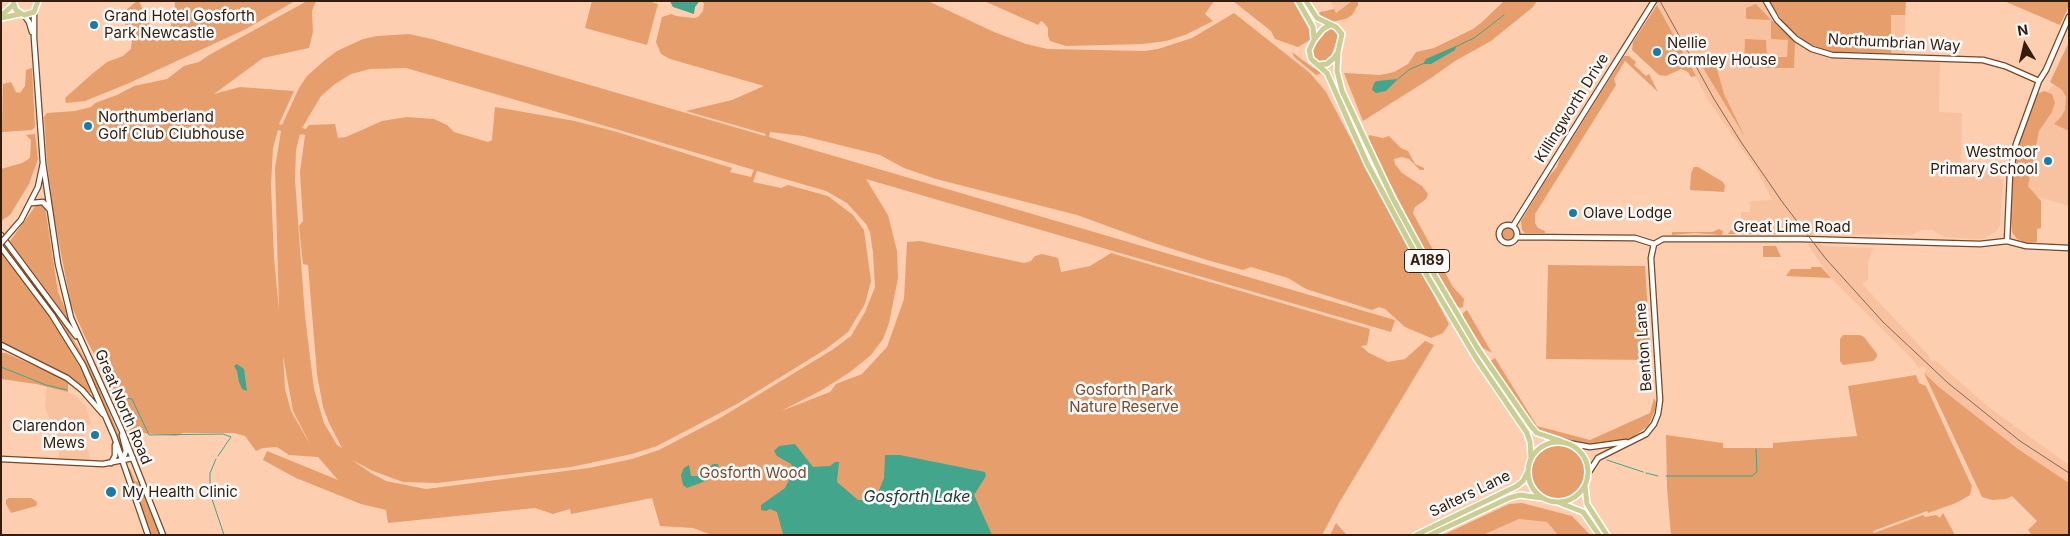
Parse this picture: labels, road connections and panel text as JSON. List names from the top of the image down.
{
  "streets": {
    "main road": [
      "Northumbrian Way",
      "Killingworth Drive",
      "Great Lime Road",
      "A189",
      "Benton Lane",
      "Great North Road",
      "Salters Lane"
    ]
  },
  "crossings": [
    ["Killingworth Drive", "Great Lime Road"],
    ["Great Lime Road", "Benton Lane"],
    ["A189", "Benton Lane"],
    ["A189", "Salters Lane"],
    ["Benton Lane", "Salters Lane"]
  ],
  "water": ["Gosforth Lake"],
  "parks": ["Gosforth Park Nature Reserve", "Gosforth Wood"],
  "places": [
    "Grand Hotel Gosforth Park Newcastle",
    "Nellie Gormley House",
    "Northumberland Golf Club Clubhouse",
    "Westmoor Primary School",
    "Olave Lodge",
    "Clarendon Mews",
    "My Health Clinic"
  ],
  "north": "top"
}
